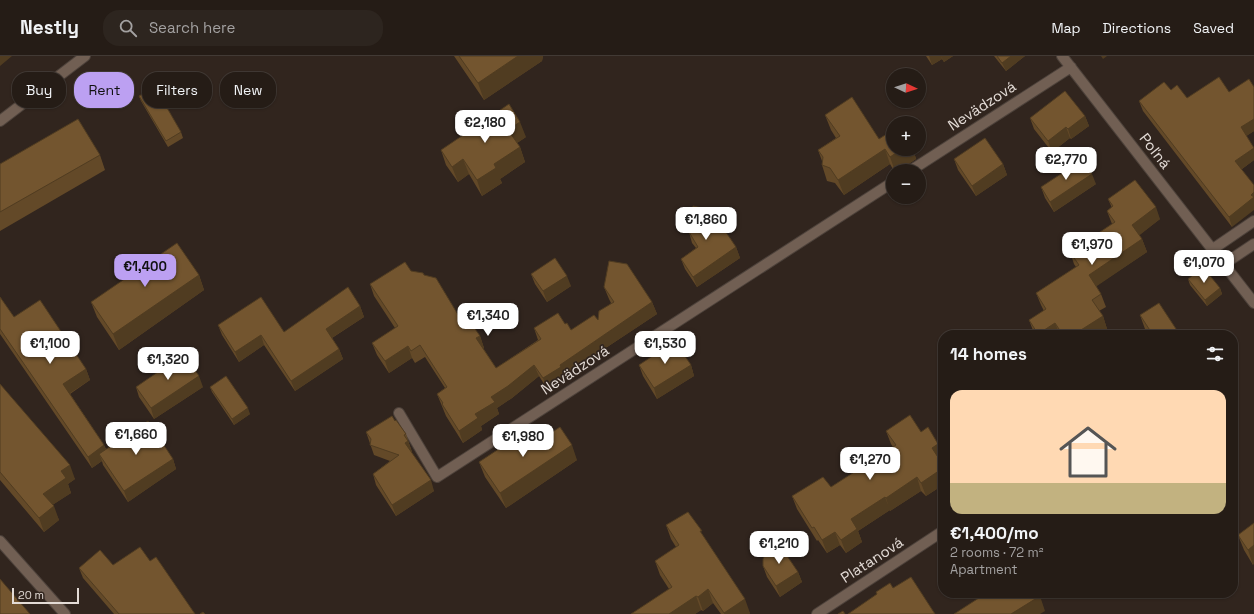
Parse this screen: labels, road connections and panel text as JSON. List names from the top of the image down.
{
  "streets": {
    "street": ["Nevädzová", "Poľná", "Platanová"]
  },
  "crossings": [
    ["Nevädzová", "Poľná"]
  ],
  "scale_bar": "20 m",
  "north": "right",
  "page": {
    "header": "Nestly",
    "search": "Search here",
    "nav": ["Map", "Directions", "Saved"],
    "map_buttons": ["+", "−"],
    "chip": [
      "Buy",
      "Rent",
      "Filters",
      "New"
    ],
    "price": [
      "€2,180",
      "€2,770",
      "€1,860",
      "€1,970",
      "€1,070",
      "€1,400",
      "€1,340",
      "€1,100",
      "€1,530",
      "€1,320",
      "€1,660",
      "€1,980",
      "€1,270",
      "€1,210"
    ],
    "heading": "14 homes",
    "list": [
      {
        "name": "€1,400/mo",
        "note": "2 rooms · 72 m² · Apartment"
      }
    ],
    "scale": "20 m"
  }
}
